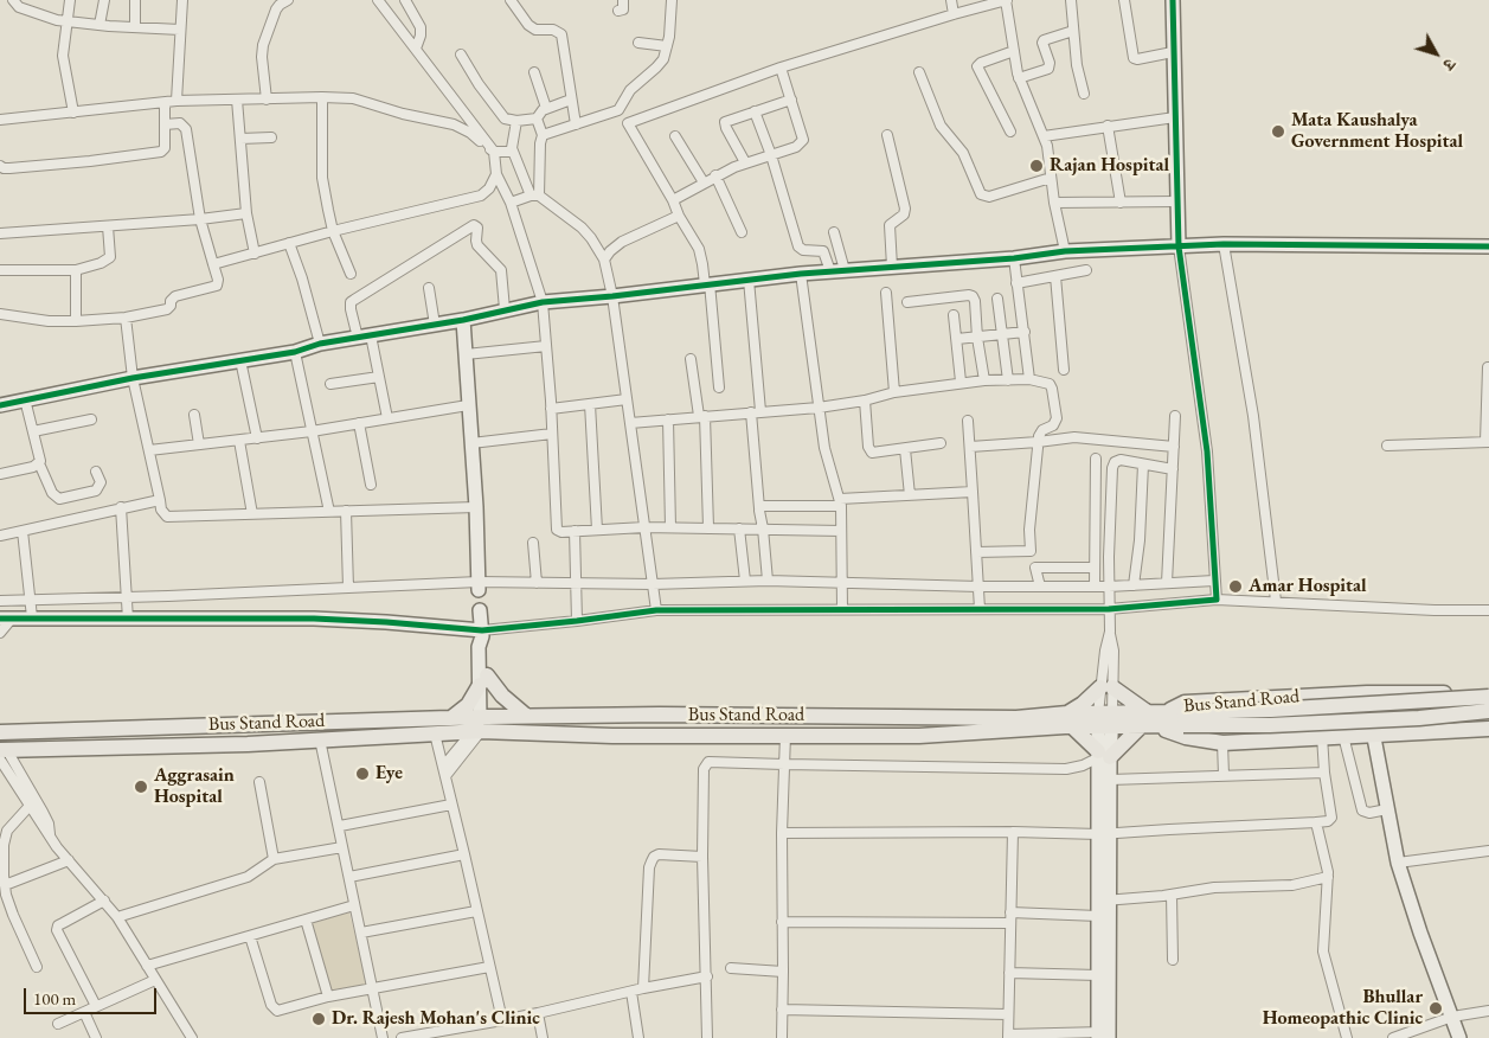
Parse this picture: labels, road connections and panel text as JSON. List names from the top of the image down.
{
  "streets": {
    "main road": ["Bus Stand Road"]
  },
  "places": [
    "Mata Kaushalya Government Hospital",
    "Rajan Hospital",
    "Amar Hospital",
    "Eye",
    "Aggrasain Hospital",
    "Bhullar Homeopathic Clinic",
    "Dr. Rajesh Mohan's Clinic"
  ],
  "scale_bar": "100 m",
  "north": "bottom right"
}
